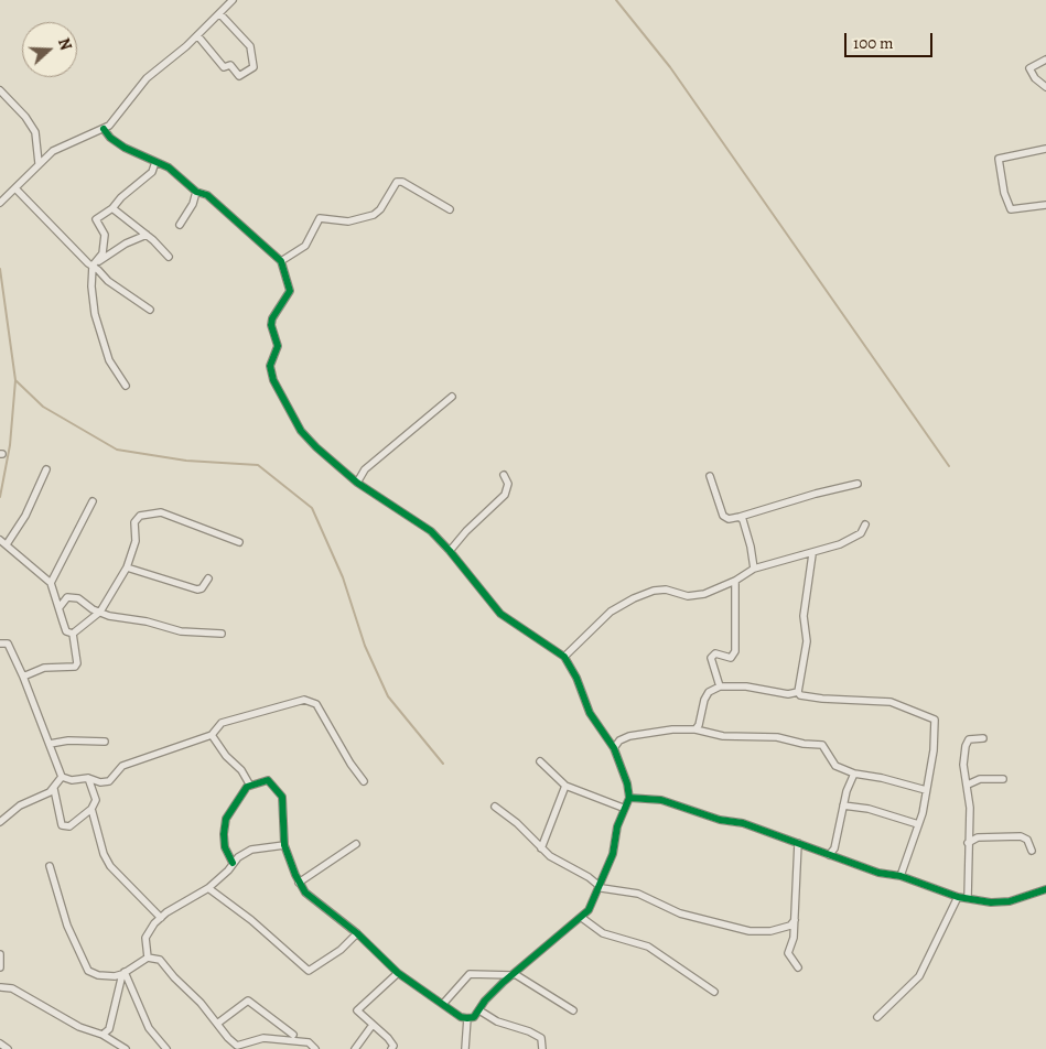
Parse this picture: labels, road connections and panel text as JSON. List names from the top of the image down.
{
  "scale_bar": "100 m",
  "north": "right"
}
